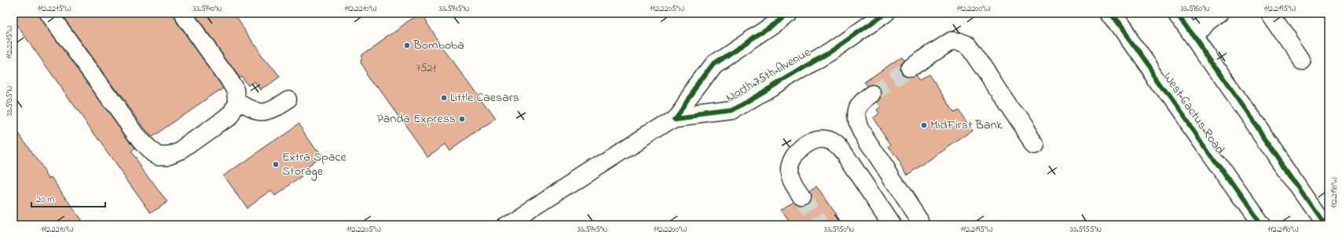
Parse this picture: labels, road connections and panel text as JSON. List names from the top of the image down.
{
  "streets": {
    "main road": ["North 75th Avenue", "West Cactus Road"]
  },
  "places": [
    "Bomboba",
    "Little Caesars",
    "Panda Express",
    "MidFirst Bank",
    "Extra Space Storage"
  ],
  "house_numbers": ["7521"],
  "scale_bar": "20 m",
  "coordinates": [
    "112.2215°W",
    "33.5940°N",
    "112.2210°W",
    "33.5945°N",
    "112.2205°W",
    "112.2200°W",
    "33.5960°N",
    "112.2195°W",
    "33.5935°N",
    "112.2190°W",
    "33.5950°N",
    "33.5955°N"
  ]
}
